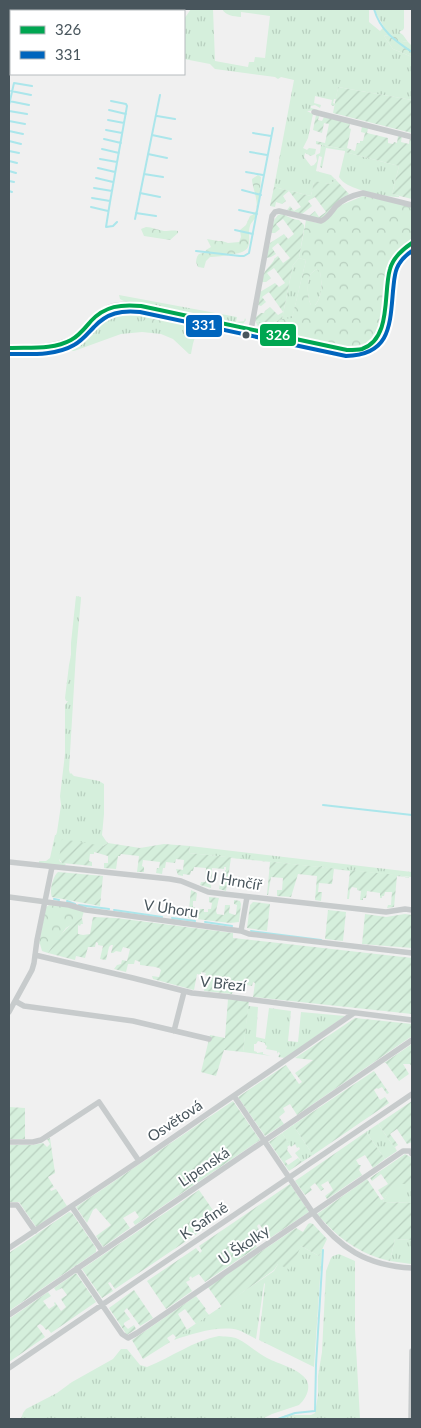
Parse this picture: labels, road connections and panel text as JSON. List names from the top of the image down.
{
  "streets": {
    "street": [
      "U Hrnčíř",
      "V Úhoru",
      "V Březí",
      "Osvětová",
      "Lipenská",
      "K Safině",
      "U Školky"
    ]
  },
  "crossings": [
    ["V Březí", "Osvětová"],
    ["K Safině", "U Školky"]
  ],
  "lines": ["transit line 326", "transit line 331"],
  "legend": ["326", "331"]
}
